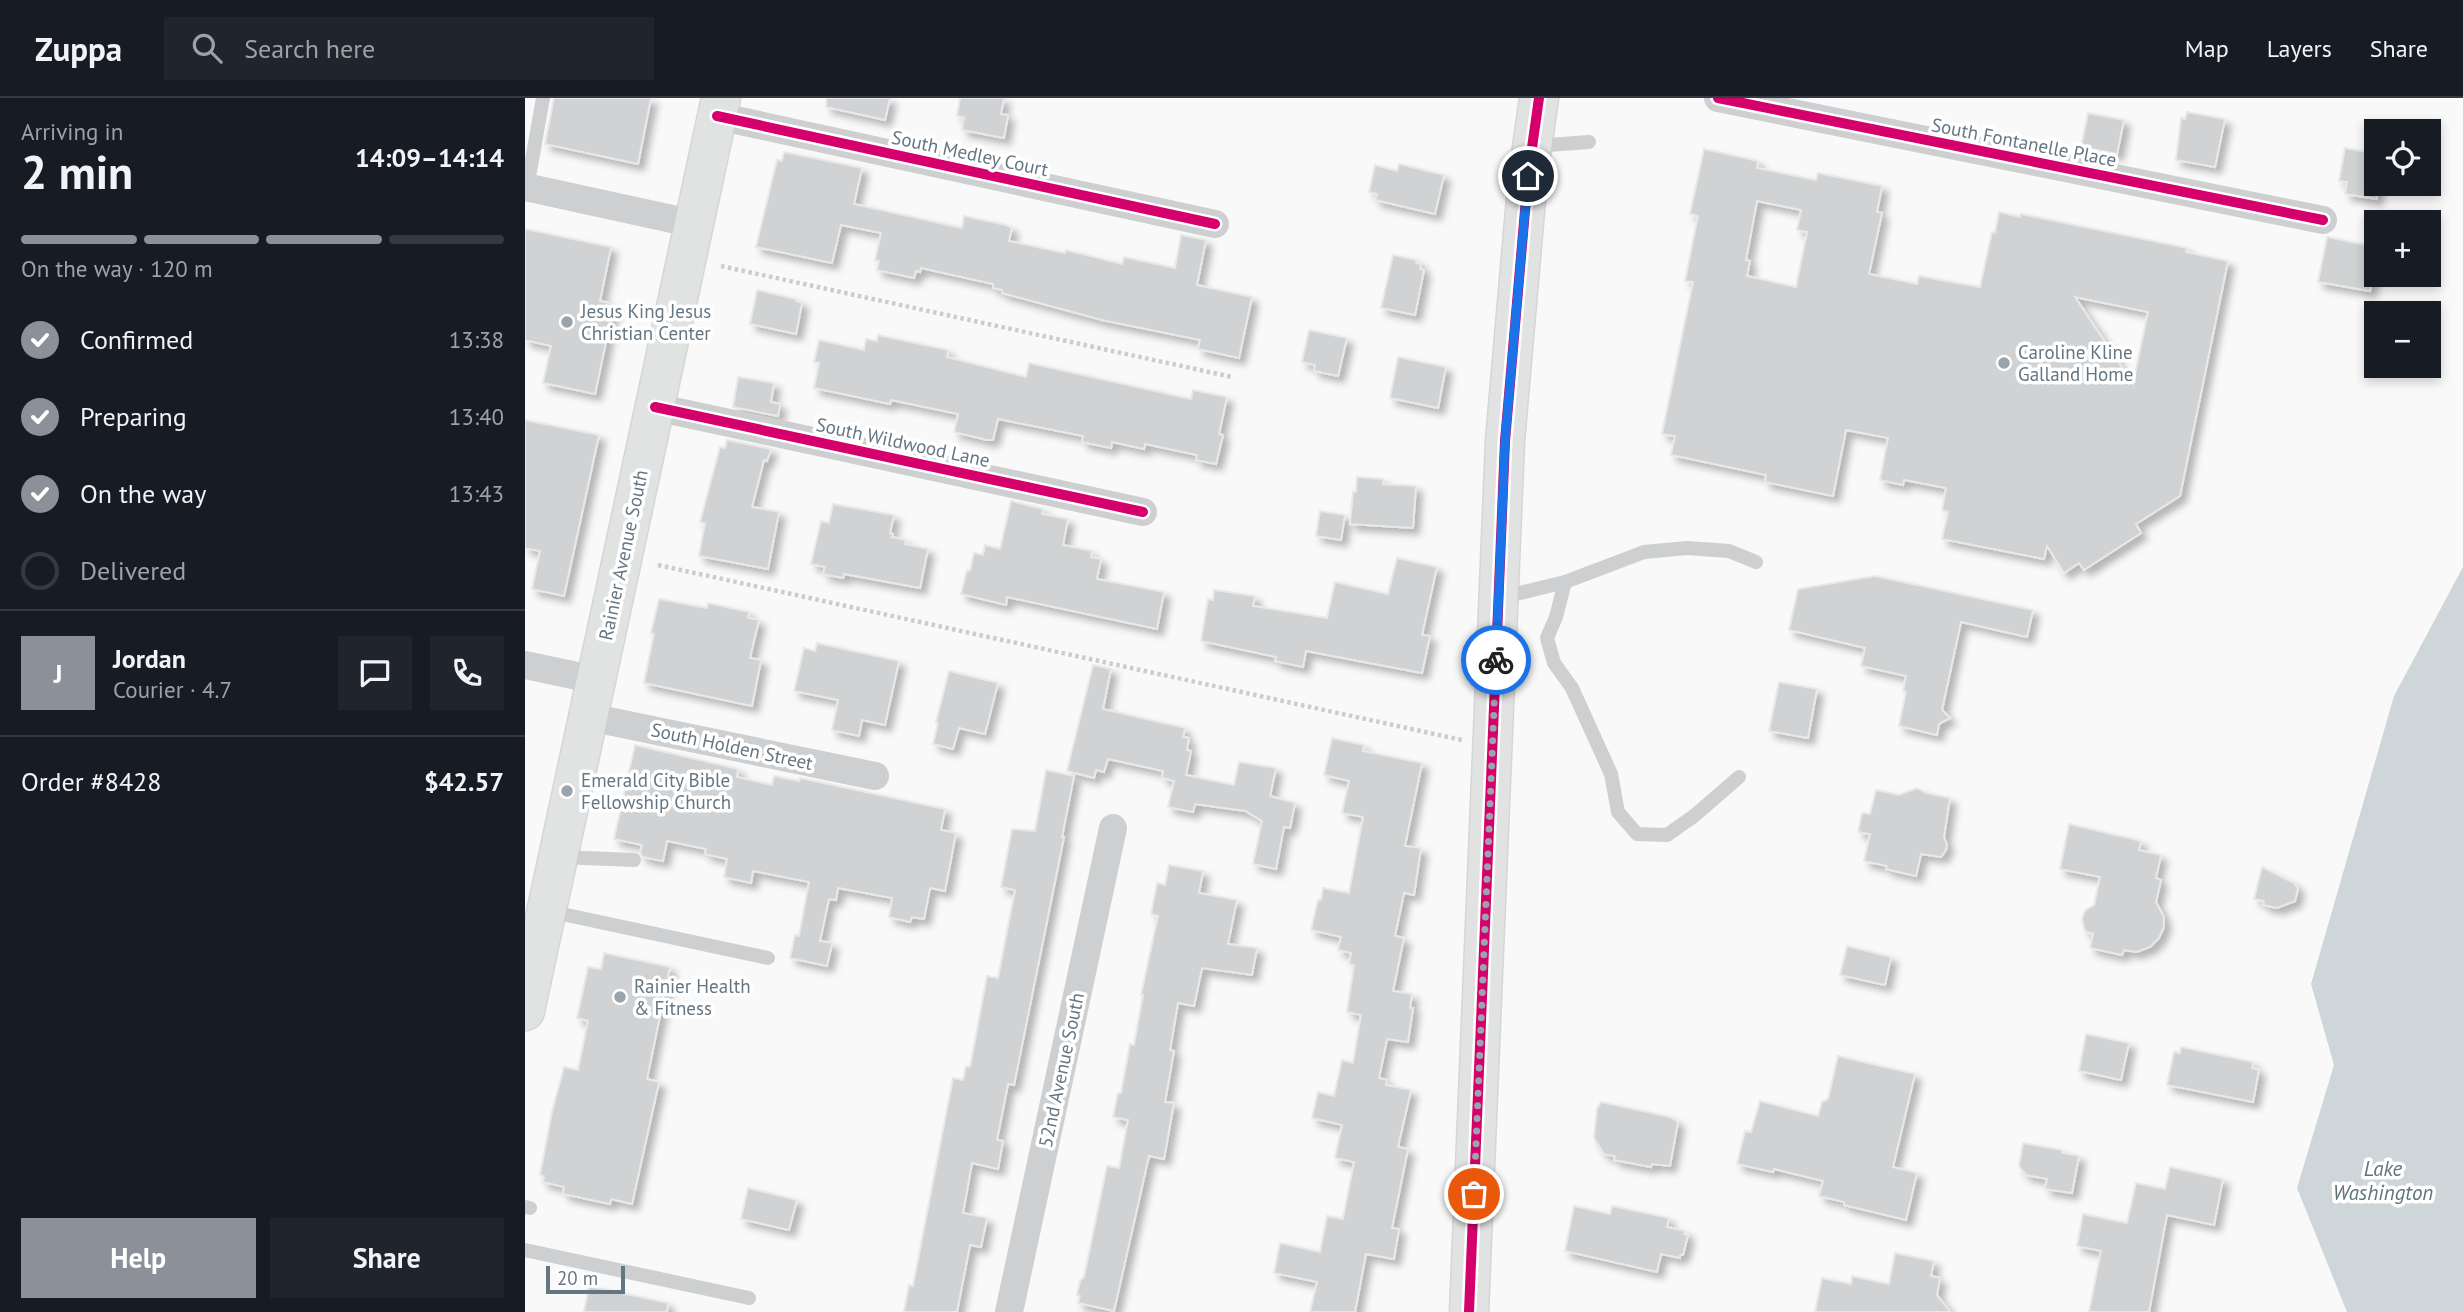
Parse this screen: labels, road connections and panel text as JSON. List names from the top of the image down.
{
  "streets": {
    "main road": ["Rainier Avenue South"],
    "street": [
      "South Fontanelle Place",
      "South Medley Court",
      "South Wildwood Lane",
      "South Holden Street",
      "52nd Avenue South"
    ]
  },
  "crossings": [
    ["South Medley Court", "Rainier Avenue South"],
    ["South Wildwood Lane", "Rainier Avenue South"],
    ["Rainier Avenue South", "South Holden Street"]
  ],
  "water": ["Lake Washington"],
  "places": [
    "Jesus King Jesus Christian Center",
    "Caroline Kline Galland Home",
    "Emerald City Bible Fellowship Church",
    "Rainier Health & Fitness"
  ],
  "scale_bar": "20 m",
  "page": {
    "header": "Zuppa",
    "search": "Search here",
    "nav": ["Map", "Layers", "Share"],
    "heading": ["2 min", "Arriving in", "14:09–14:14"],
    "panel": [
      "Jordan",
      "Courier · 4.7",
      "Order #8428",
      "$42.57"
    ],
    "map_buttons": ["+", "−"],
    "bar": "On the way · 120 m",
    "list": [
      ["Confirmed", "13:38"],
      ["Preparing", "13:40"],
      ["On the way", "13:43"],
      "Delivered"
    ],
    "round": "J",
    "buttons": ["Help", "Share"],
    "scale": "20 m"
  }
}
